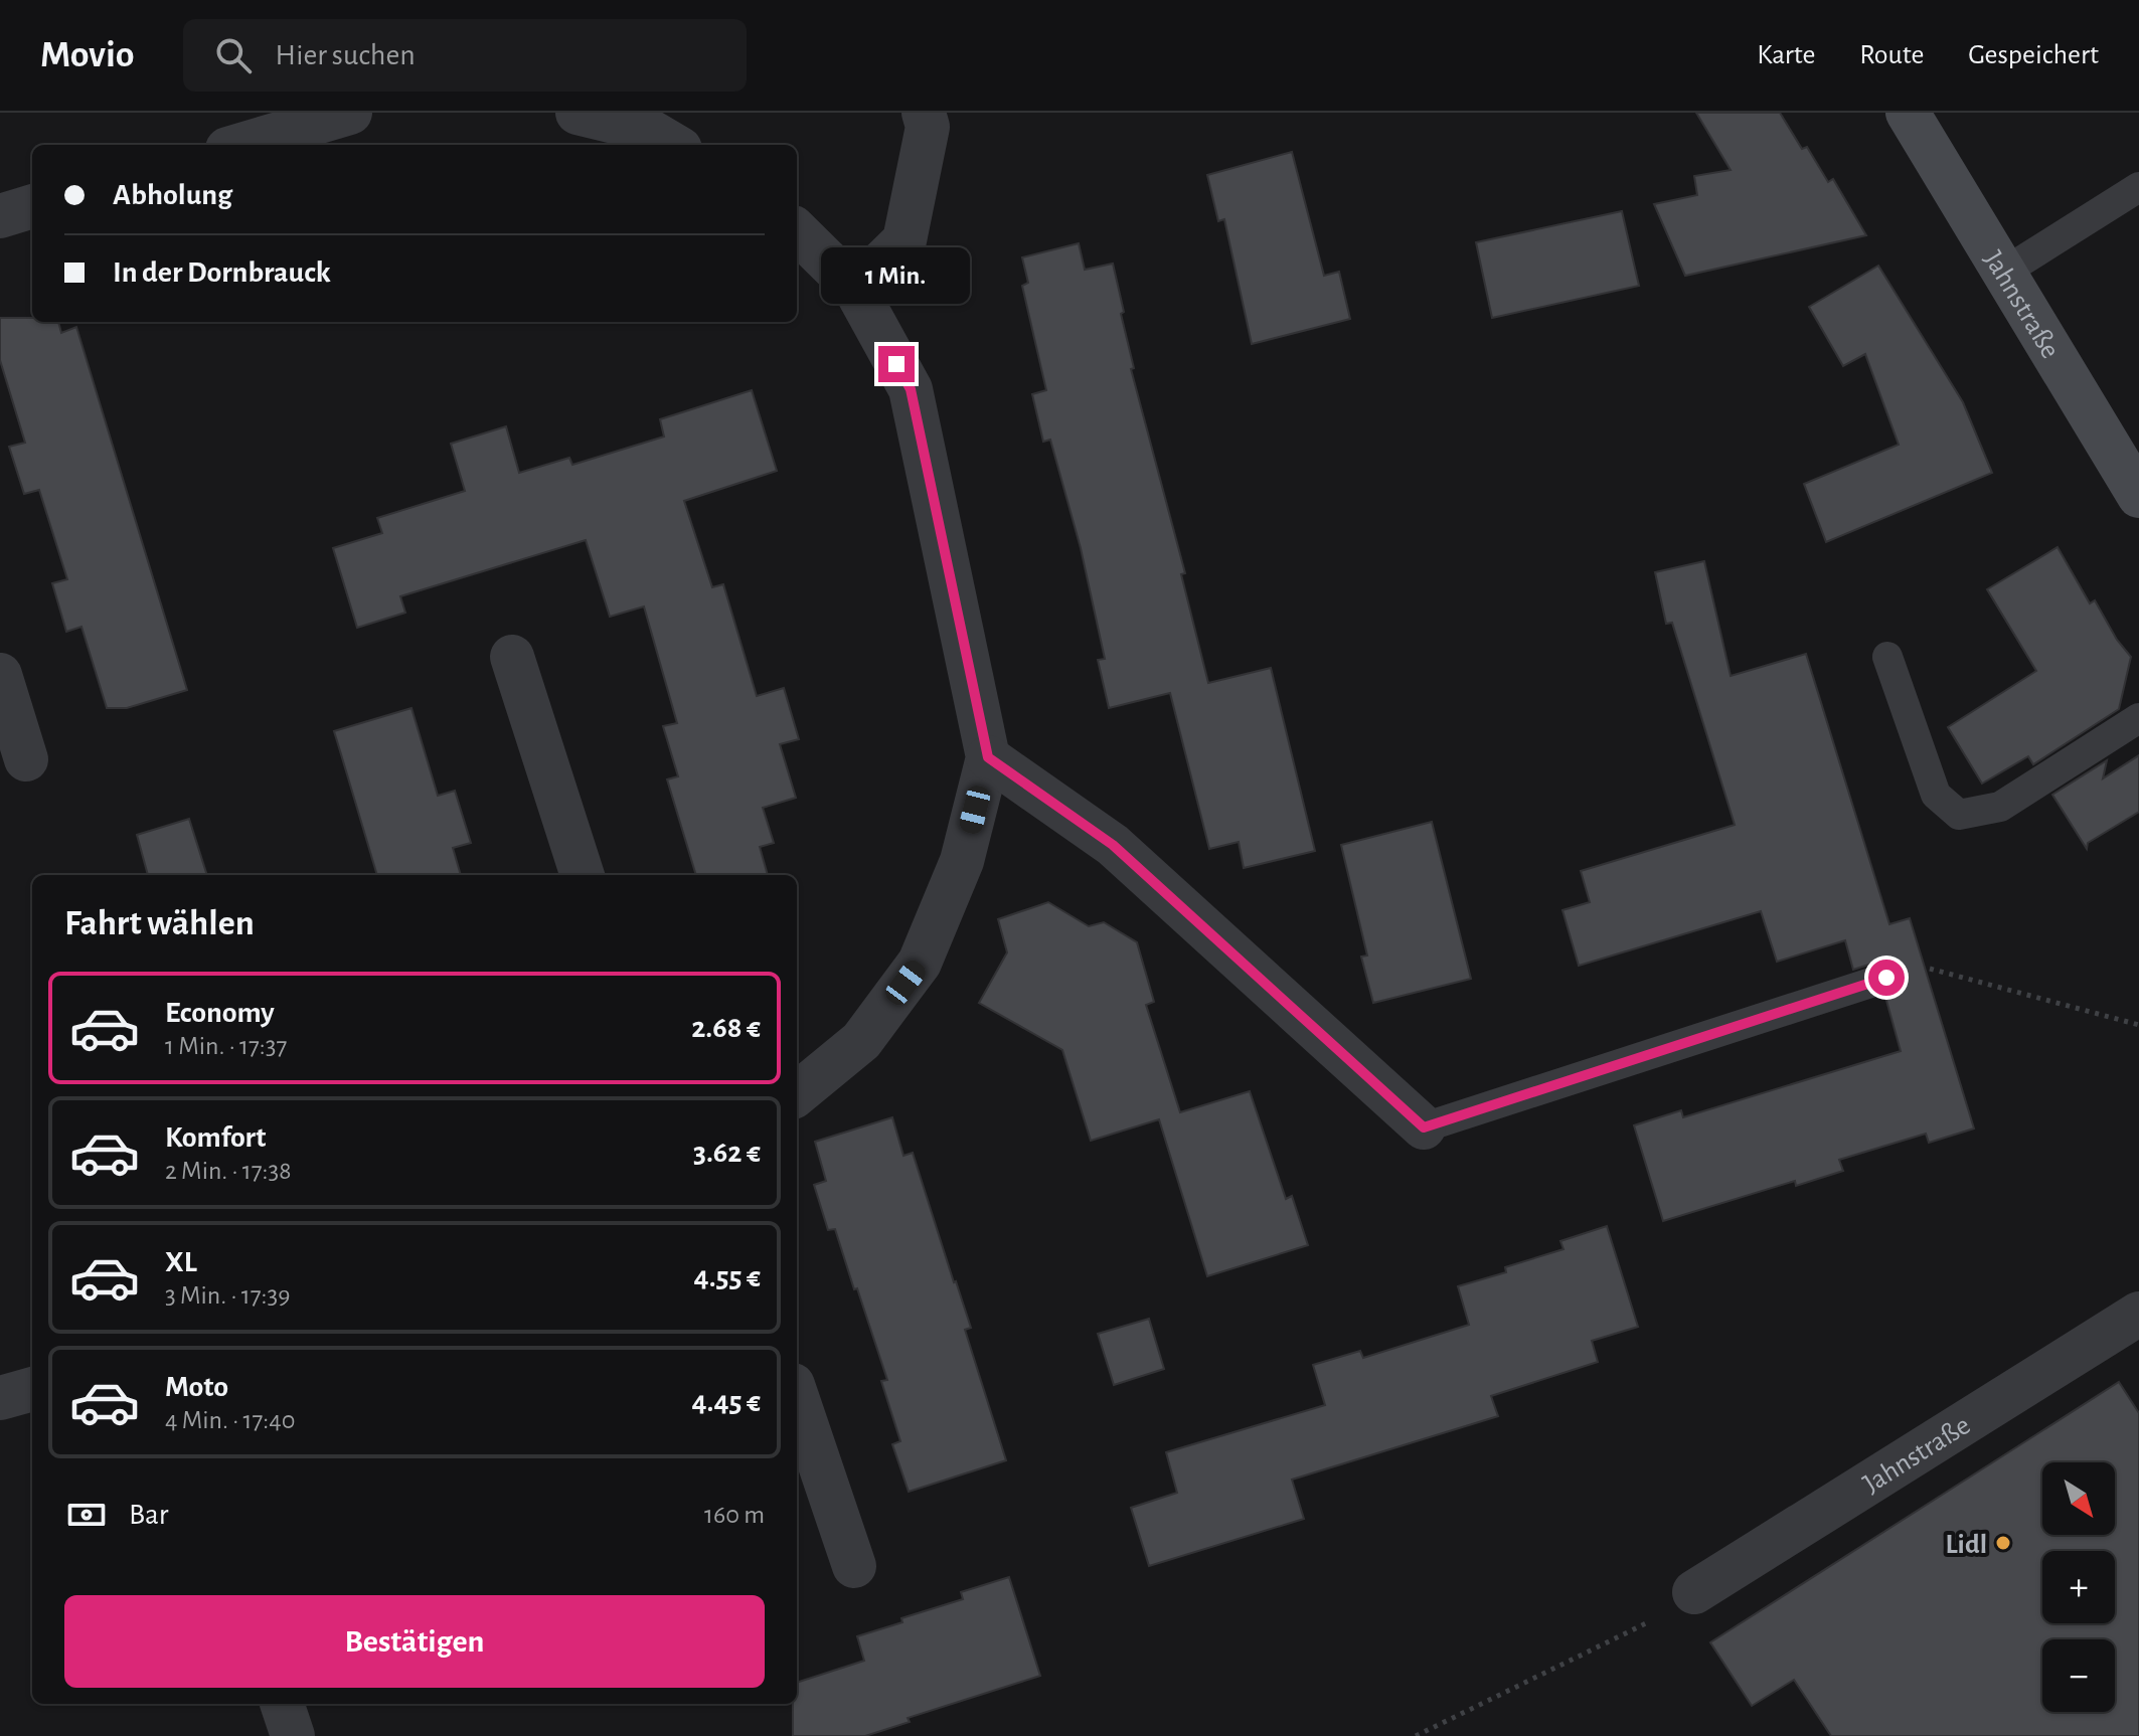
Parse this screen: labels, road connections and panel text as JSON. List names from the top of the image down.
{
  "streets": {
    "main road": ["Jahnstraße"]
  },
  "places": ["Lidl"],
  "north": "bottom right",
  "page": {
    "header": "Movio",
    "search": "Hier suchen",
    "nav": ["Karte", "Route", "Gespeichert"],
    "banner": ["Abholung", "In der Dornbrauck"],
    "bubble": "1 Min.",
    "heading": "Fahrt wählen",
    "list": [
      {
        "name": "Economy",
        "note": "1 Min. · 17:37",
        "value": "2.68 €"
      },
      {
        "name": "Komfort",
        "note": "2 Min. · 17:38",
        "value": "3.62 €"
      },
      {
        "name": "XL",
        "note": "3 Min. · 17:39",
        "value": "4.55 €"
      },
      {
        "name": "Moto",
        "note": "4 Min. · 17:40",
        "value": "4.45 €"
      }
    ],
    "map_buttons": ["+", "−"],
    "pay": ["Bar", "160 m"],
    "buttons": "Bestätigen"
  }
}
